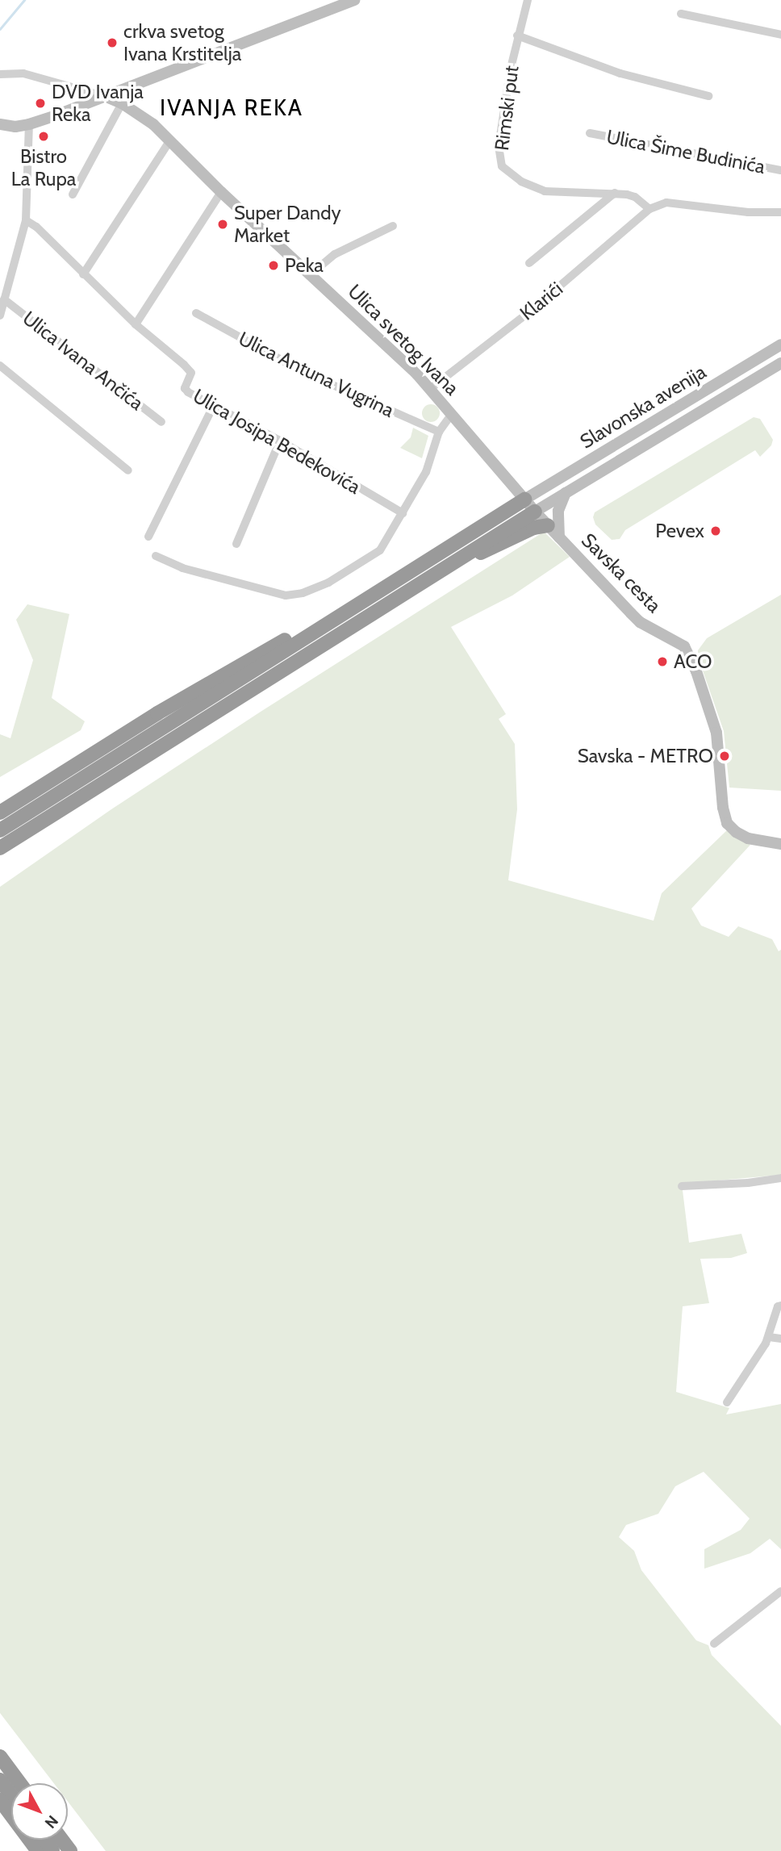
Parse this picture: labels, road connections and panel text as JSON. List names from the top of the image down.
{
  "streets": {
    "street": [
      "Rimski put",
      "Ulica Šime Budinića",
      "Klarići",
      "Ulica svetog Ivana",
      "Ulica Ivana Ančića",
      "Ulica Antuna Vugrina",
      "Slavonska avenija",
      "Ulica Josipa Bedekovića",
      "Savska cesta"
    ]
  },
  "crossings": [
    ["Rimski put", "Klarići"],
    ["Klarići", "Ulica svetog Ivana"],
    ["Ulica svetog Ivana", "Slavonska avenija"],
    ["Ulica svetog Ivana", "Savska cesta"],
    ["Slavonska avenija", "Savska cesta"]
  ],
  "districts": ["IVANJA REKA"],
  "places": [
    "crkva svetog Ivana Krstitelja",
    "DVD Ivanja Reka",
    "Bistro La Rupa",
    "Super Dandy Market",
    "Peka",
    "Pevex",
    "ACO",
    "Savska - METRO"
  ],
  "north": "bottom right"
}
